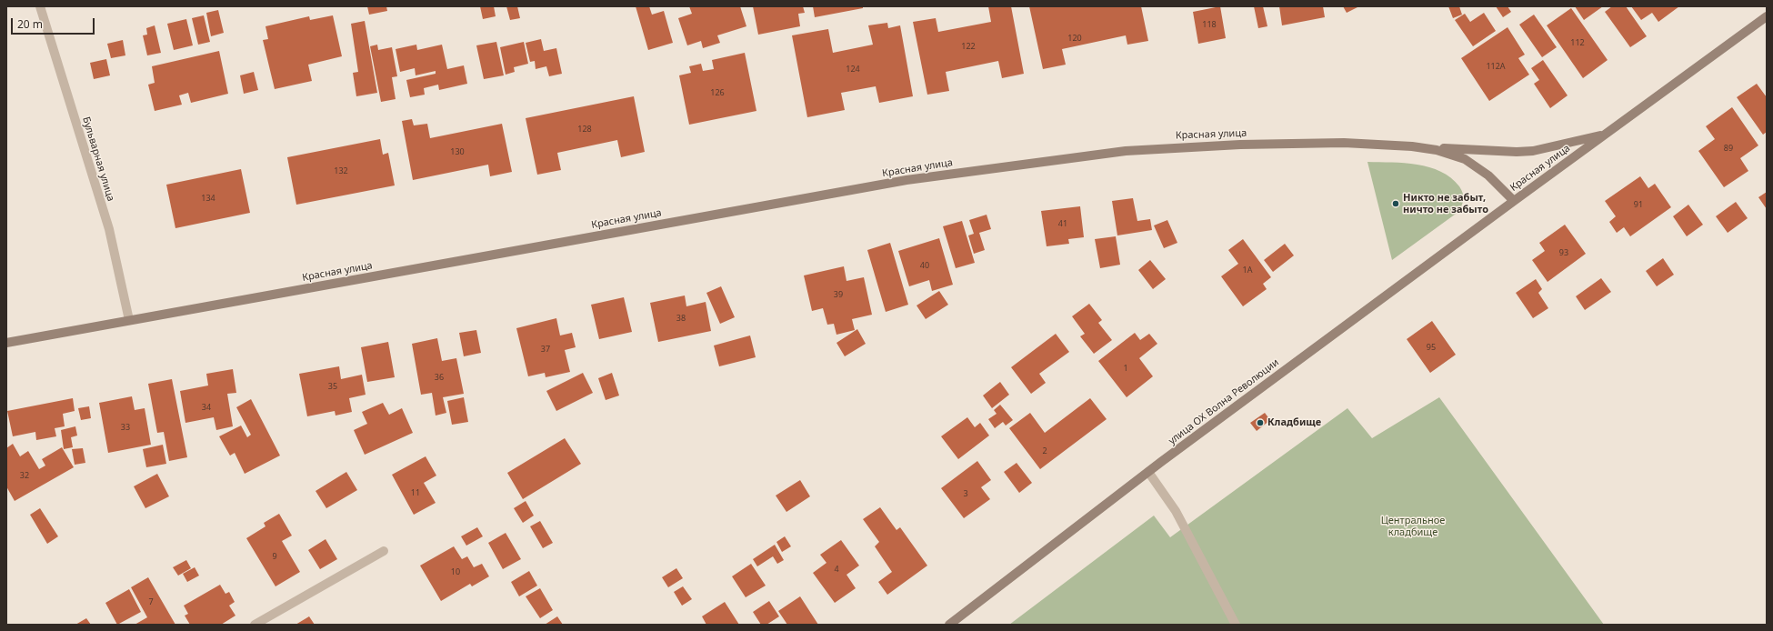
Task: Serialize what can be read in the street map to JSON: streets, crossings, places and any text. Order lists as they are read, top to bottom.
{
  "streets": {
    "street": ["Красная улица", "Бульварная улица", "улица ОХ Волна Революции"]
  },
  "crossings": [
    ["Красная улица", "Бульварная улица"],
    ["Красная улица", "улица ОХ Волна Революции"]
  ],
  "parks": ["Центральное кладбище"],
  "places": ["Никто не забыт, ничто не забыто", "Кладбище"],
  "house_numbers": [
    "118",
    "120",
    "112",
    "122",
    "112А",
    "124",
    "126",
    "128",
    "89",
    "130",
    "132",
    "134",
    "91",
    "41",
    "93",
    "40",
    "1А",
    "39",
    "38",
    "95",
    "37",
    "1",
    "36",
    "35",
    "34",
    "33",
    "2",
    "32",
    "11",
    "3",
    "9",
    "4",
    "10",
    "7"
  ],
  "scale_bar": "20 m"
}
